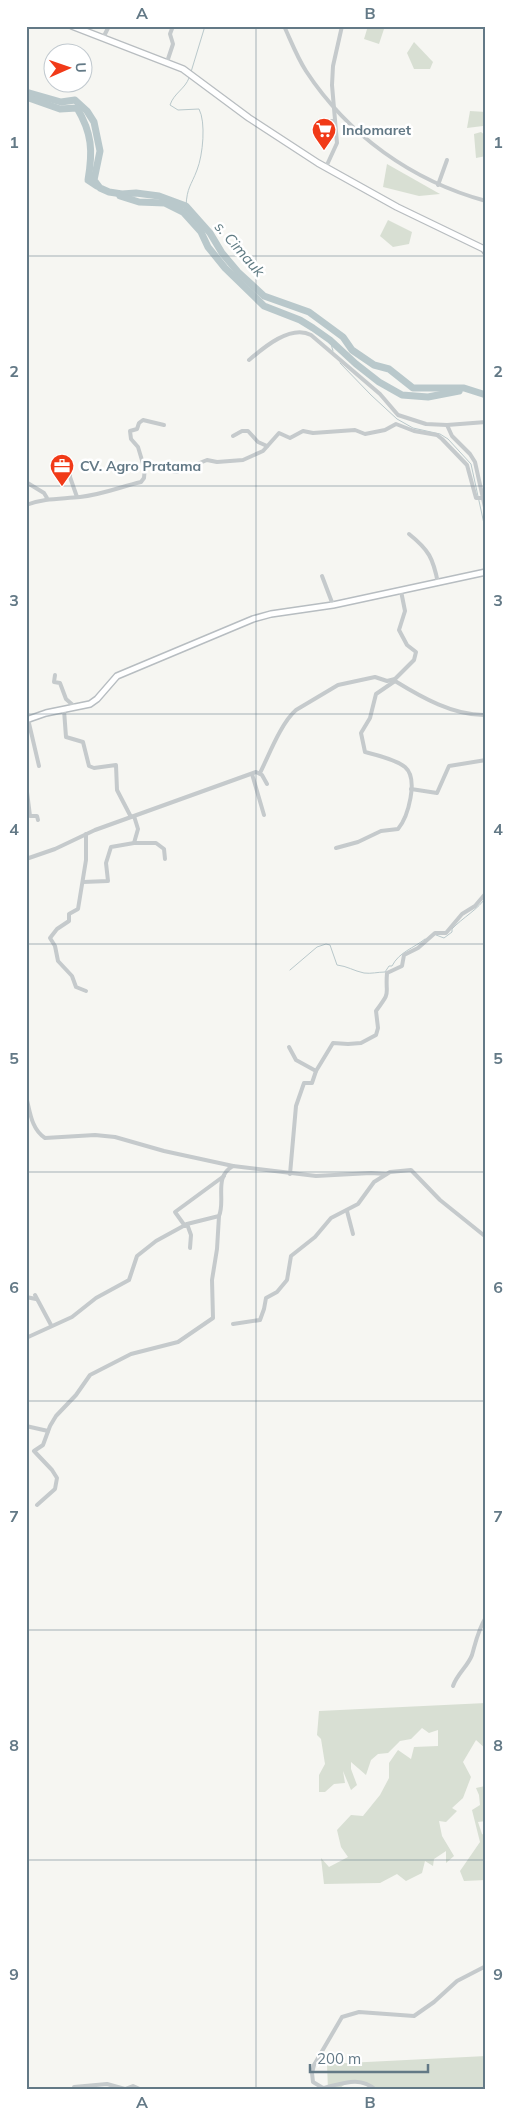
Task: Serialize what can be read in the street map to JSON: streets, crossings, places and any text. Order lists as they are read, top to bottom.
{
  "water": ["s. Cimauk"],
  "places": {
    "supermarket": ["Indomaret"],
    "office": ["CV. Agro Pratama"]
  },
  "scale_bar": "200 m",
  "north": "right",
  "grid": {
    "columns": ["A", "B"],
    "rows": [
      "1",
      "2",
      "3",
      "4",
      "5",
      "6",
      "7",
      "8",
      "9"
    ]
  }
}
